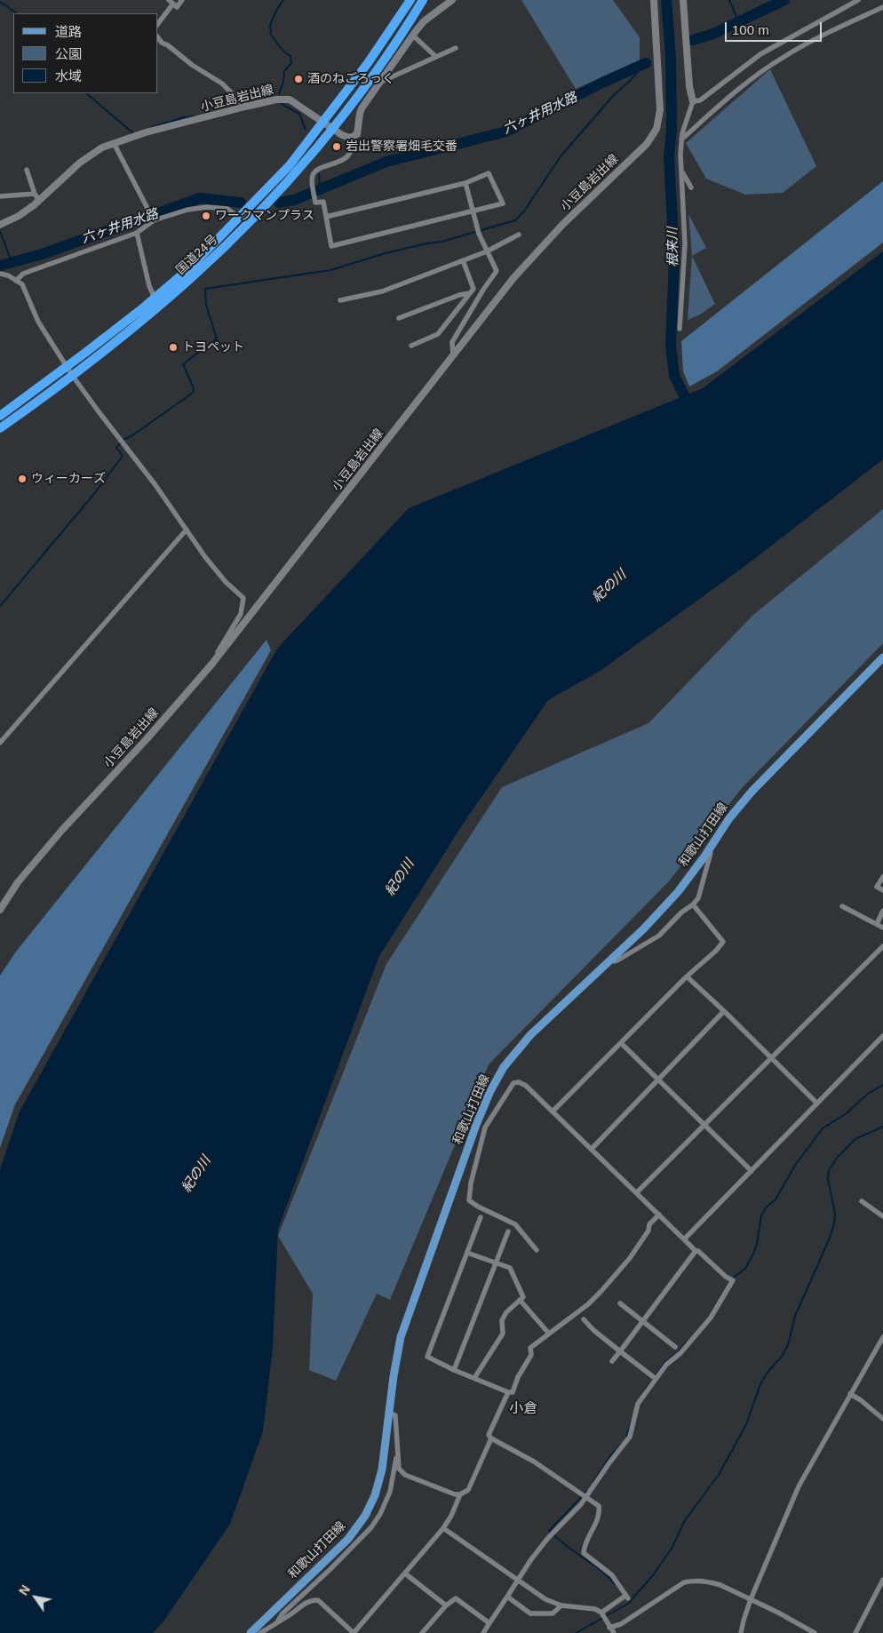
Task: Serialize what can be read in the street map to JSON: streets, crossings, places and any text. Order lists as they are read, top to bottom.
{
  "streets": {
    "highway": ["国道24号"],
    "main road": ["小豆島岩出線", "和歌山打田線"]
  },
  "crossings": [
    ["小豆島岩出線", "国道24号"]
  ],
  "districts": ["小倉"],
  "water": ["六ヶ井用水路", "根来川", "紀の川"],
  "places": [
    "酒のねごろっく",
    "岩出警察署畑毛交番",
    "ワークマンプラス",
    "トヨペット",
    "ウィーカーズ"
  ],
  "legend": ["道路", "公園", "水域"],
  "scale_bar": "100 m",
  "north": "top left"
}
